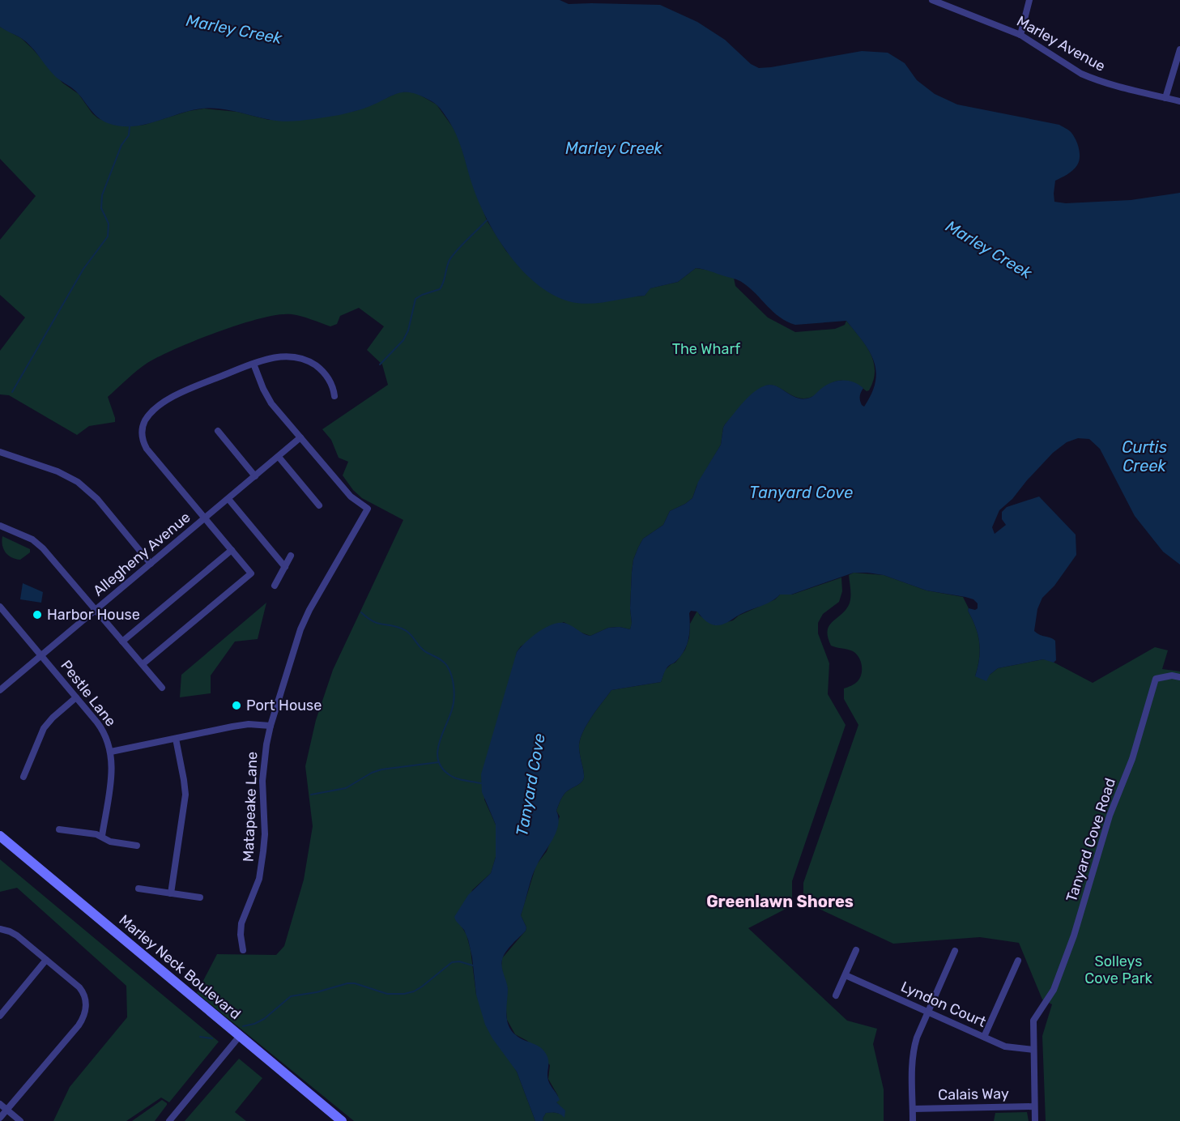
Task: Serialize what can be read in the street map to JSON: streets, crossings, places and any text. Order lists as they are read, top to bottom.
{
  "streets": {
    "main road": ["Marley Neck Boulevard"],
    "street": [
      "Marley Avenue",
      "Allegheny Avenue",
      "Pestle Lane",
      "Matapeake Lane",
      "Tanyard Cove Road",
      "Lyndon Court",
      "Calais Way"
    ]
  },
  "crossings": [
    ["Allegheny Avenue", "Pestle Lane"],
    ["Allegheny Avenue", "Matapeake Lane"],
    ["Tanyard Cove Road", "Lyndon Court"]
  ],
  "districts": ["Greenlawn Shores"],
  "water": ["Marley Creek", "Curtis Creek", "Tanyard Cove"],
  "parks": ["The Wharf", "Solleys Cove Park"],
  "places": ["Harbor House", "Port House"]
}
